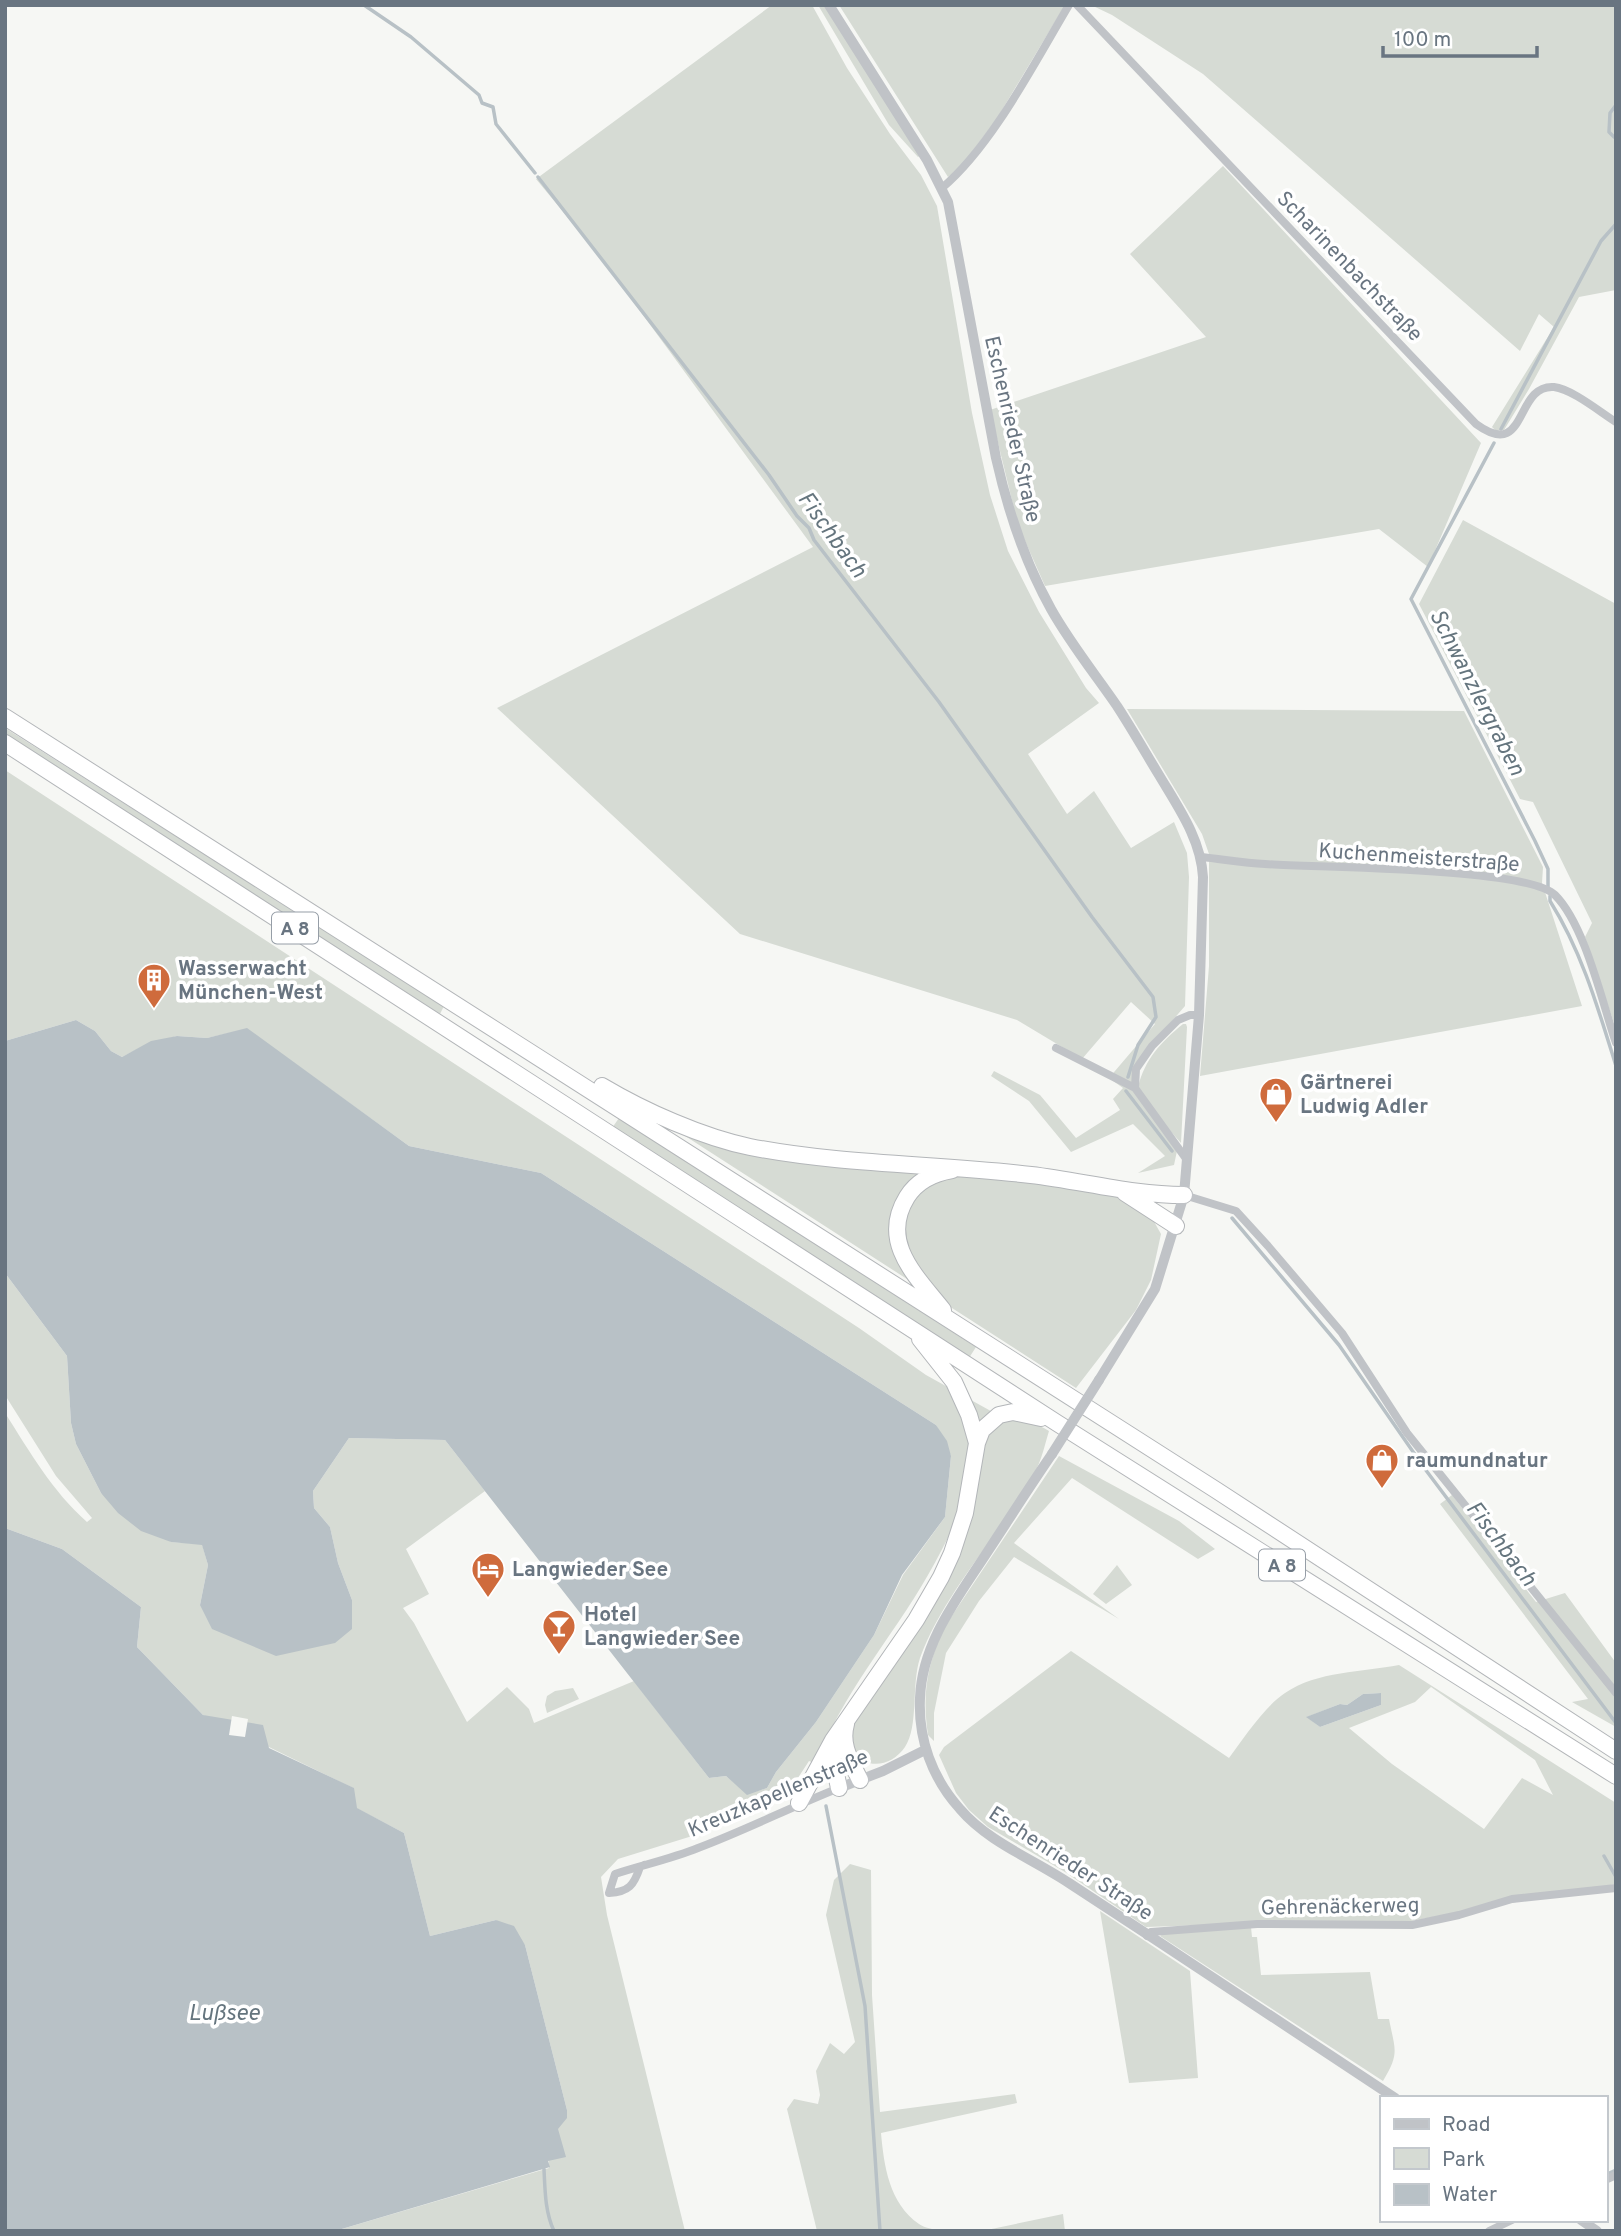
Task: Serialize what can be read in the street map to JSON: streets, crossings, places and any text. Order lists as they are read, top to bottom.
{
  "streets": {
    "highway": ["A 8"],
    "street": [
      "Scharinenbachstraße",
      "Eschenrieder Straße",
      "Kuchenmeisterstraße",
      "Kreuzkapellenstraße",
      "Gehrenäckerweg"
    ]
  },
  "crossings": [
    ["Eschenrieder Straße", "Kuchenmeisterstraße"],
    ["Eschenrieder Straße", "Kreuzkapellenstraße"],
    ["Eschenrieder Straße", "Gehrenäckerweg"]
  ],
  "water": ["Fischbach", "Schwanzlergraben", "Lußsee"],
  "places": {
    "building": ["Wasserwacht München-West"],
    "shop": ["Gärtnerei Ludwig Adler", "raumundnatur"],
    "hotel": ["Langwieder See"],
    "bar": ["Hotel Langwieder See"]
  },
  "legend": ["Road", "Park", "Water"],
  "scale_bar": "100 m"
}
